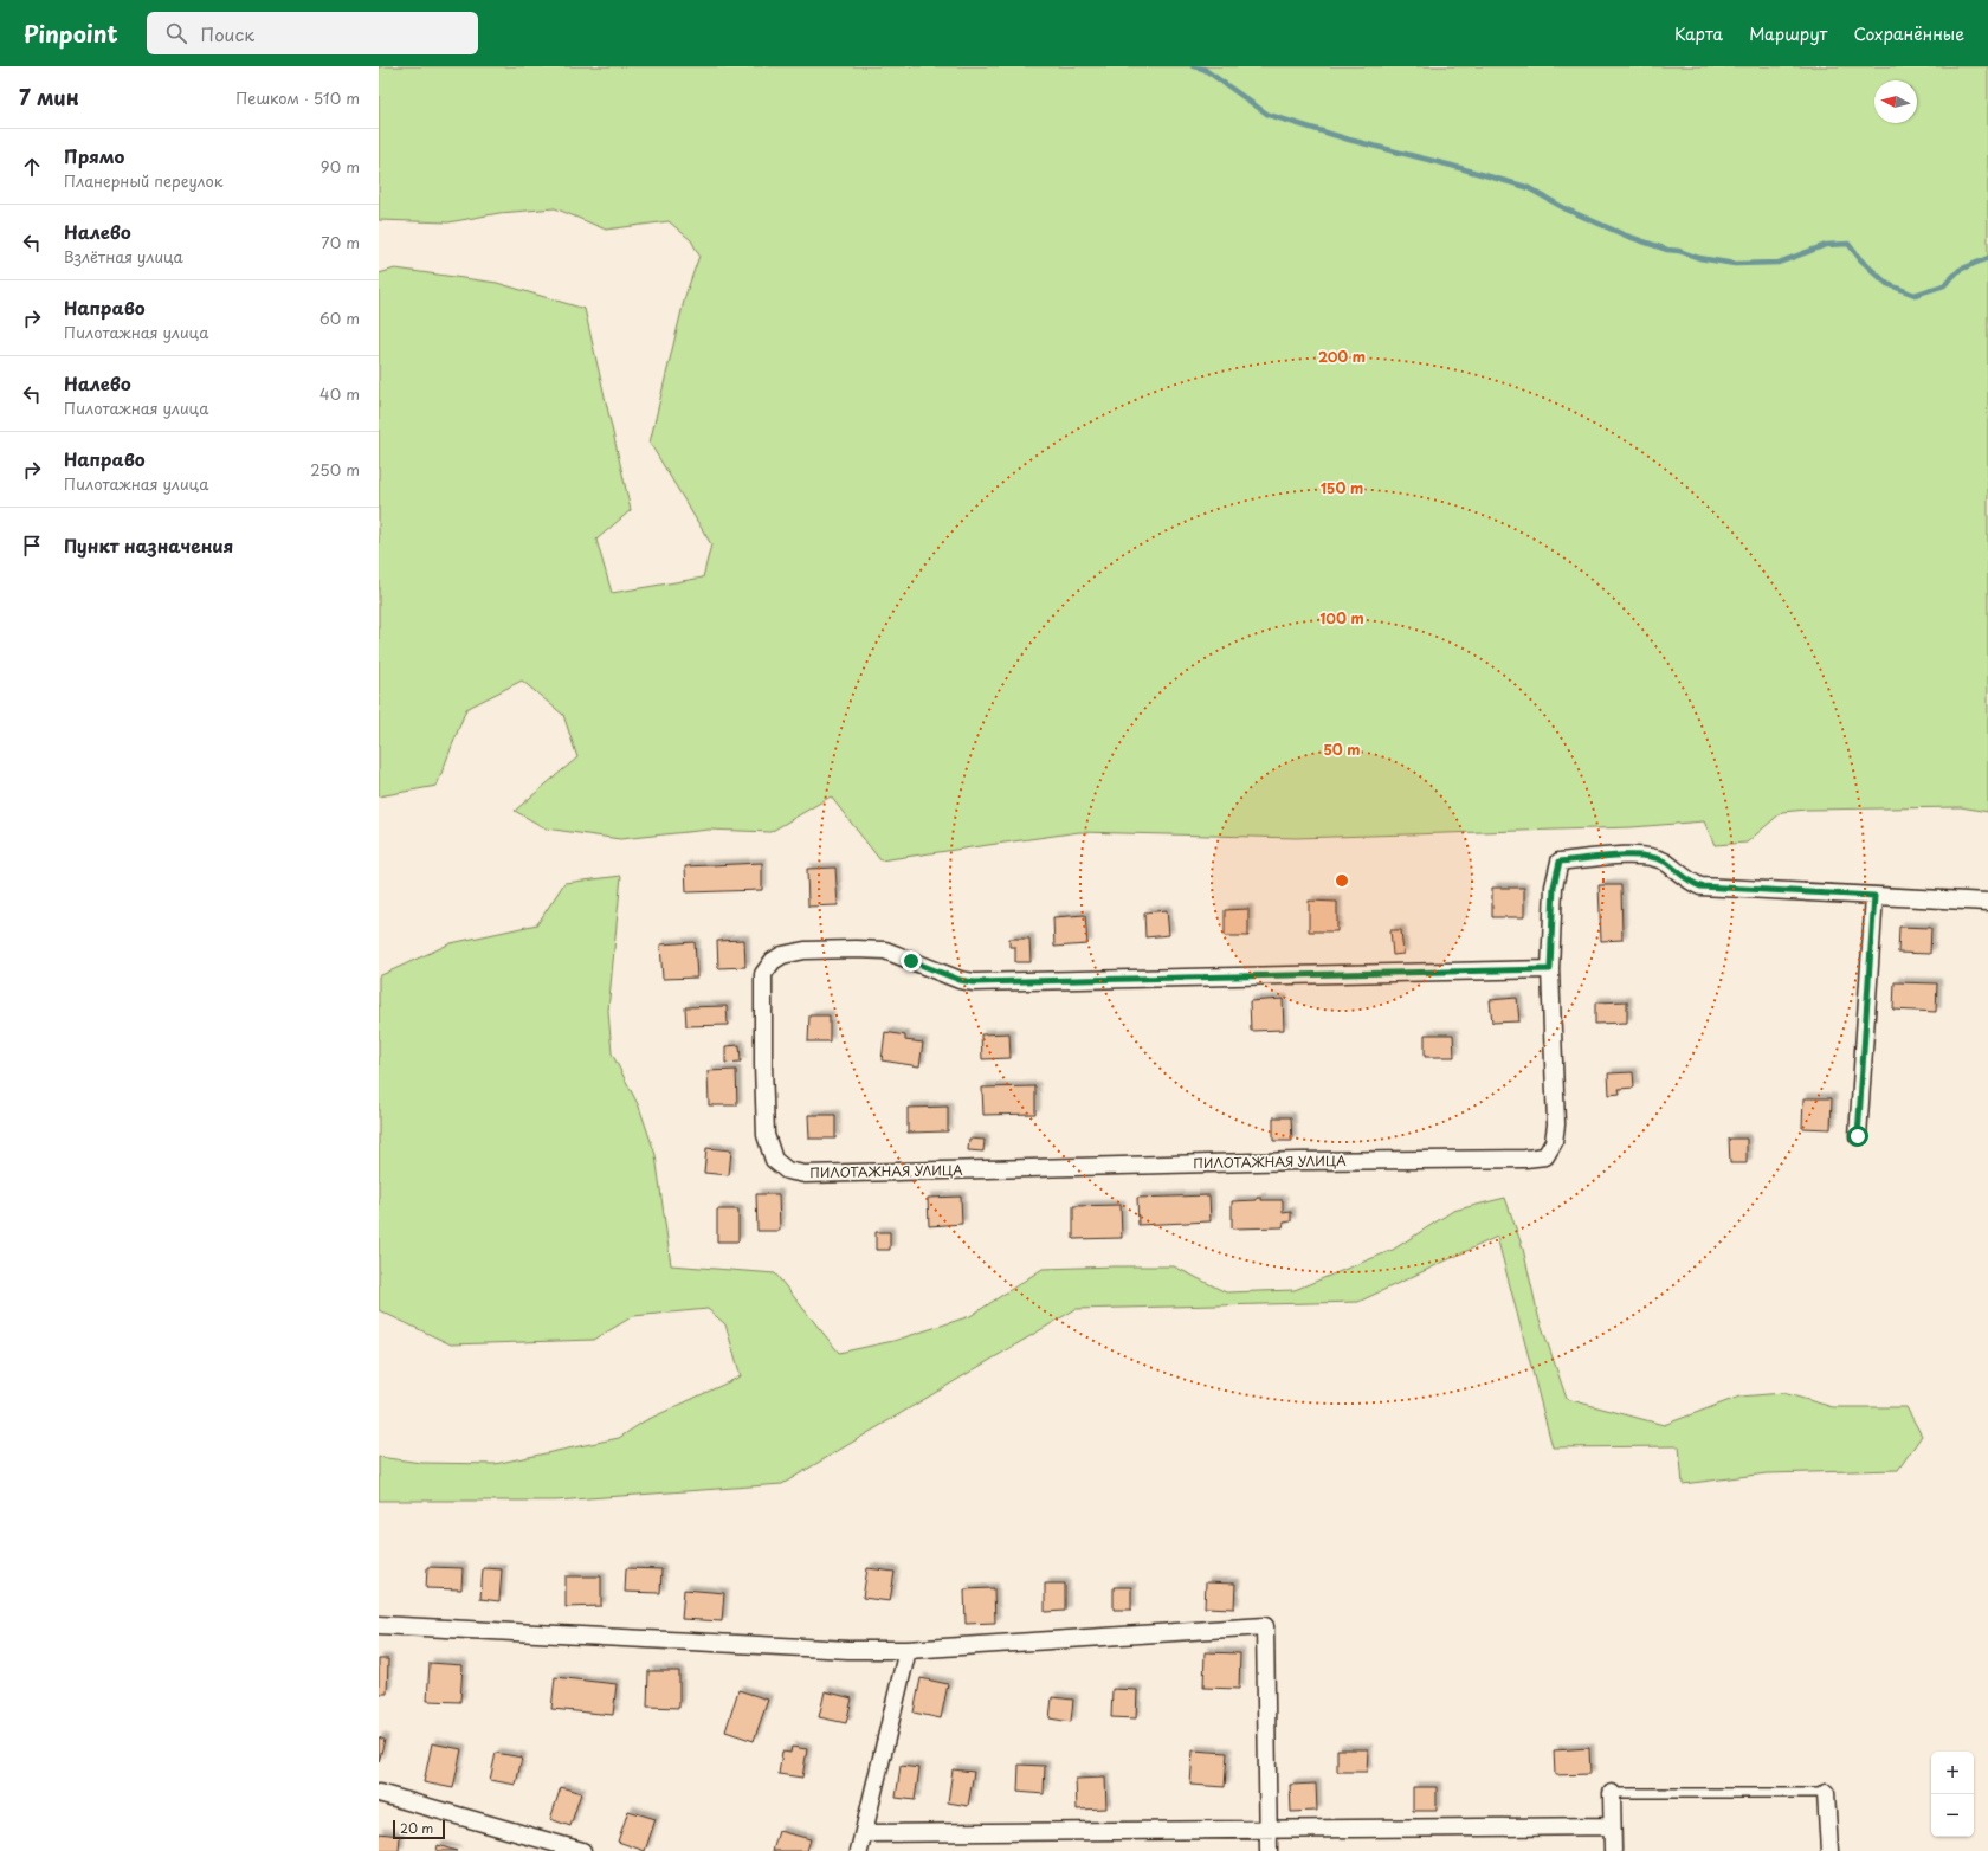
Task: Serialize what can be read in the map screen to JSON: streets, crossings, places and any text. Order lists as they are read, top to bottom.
{
  "streets": {
    "street": ["ПИЛОТАЖНАЯ УЛИЦА"]
  },
  "scale_bar": "20 m",
  "north": "left",
  "page": {
    "header": "Pinpoint",
    "search": "Поиск",
    "nav": ["Карта", "Маршрут", "Сохранённые"],
    "heading": ["7 мин", "Пешком · 510 m"],
    "list": [
      ["Прямо", "Планерный переулок", "90 m"],
      ["Налево", "Взлётная улица", "70 m"],
      ["Направо", "Пилотажная улица", "60 m"],
      ["Налево", "Пилотажная улица", "40 m"],
      ["Направо", "Пилотажная улица", "250 m"],
      "Пункт назначения"
    ],
    "map_buttons": ["+", "−"],
    "scale": "20 m"
  },
  "rings": [
    "200 m",
    "150 m",
    "100 m",
    "50 m"
  ]
}
